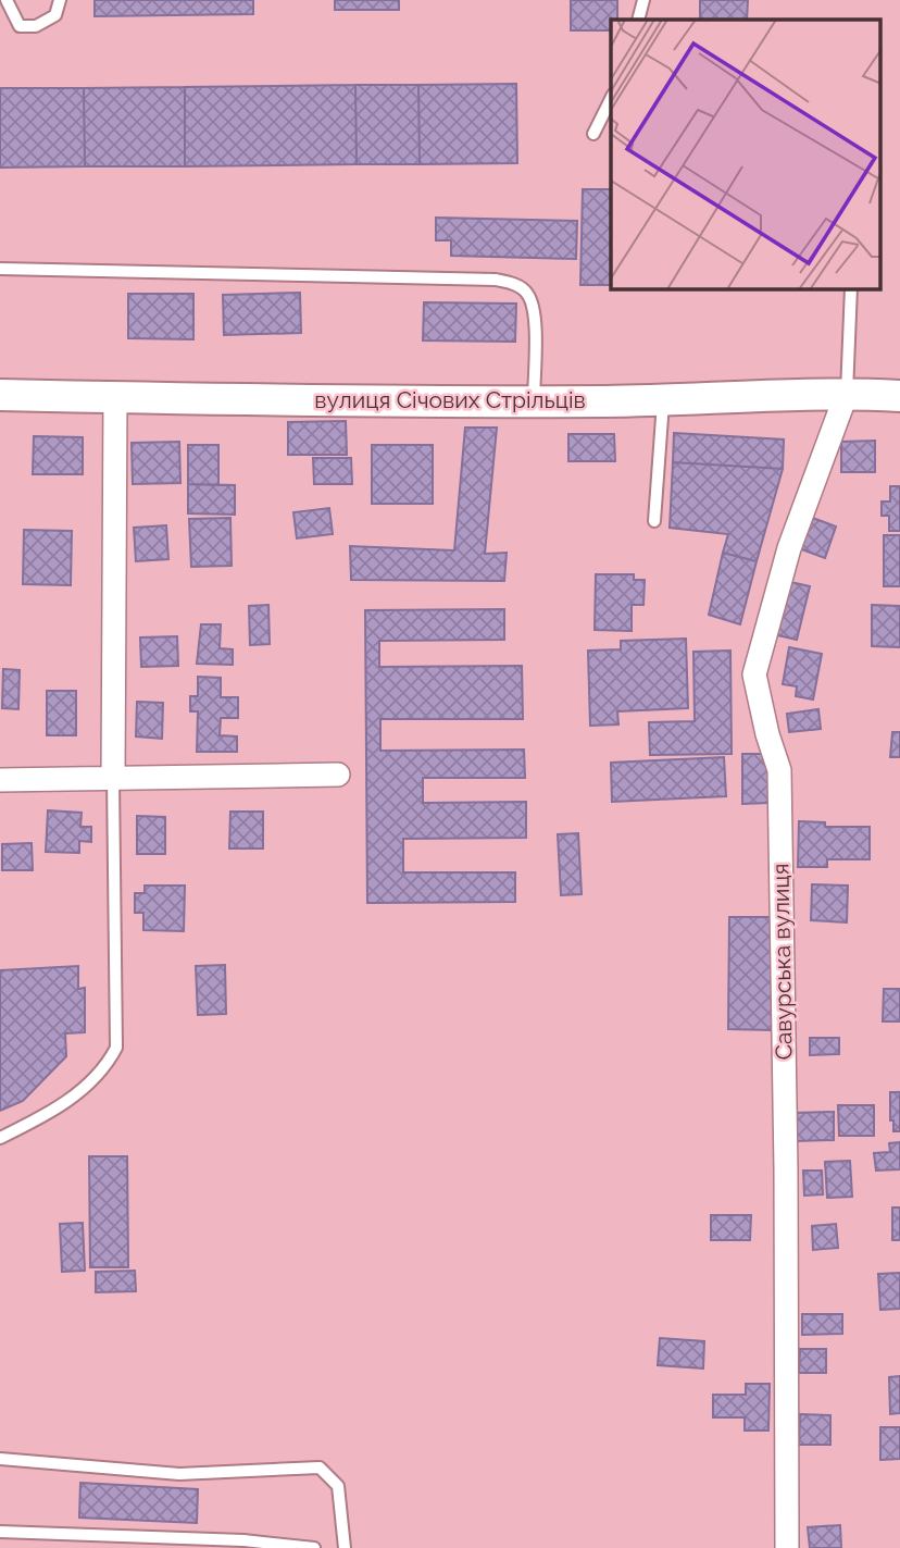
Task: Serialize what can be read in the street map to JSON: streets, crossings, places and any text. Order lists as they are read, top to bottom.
{
  "streets": {
    "street": ["вулиця Січових Стрільців", "Савурська вулиця"]
  },
  "crossings": [
    ["вулиця Січових Стрільців", "Савурська вулиця"]
  ]
}
